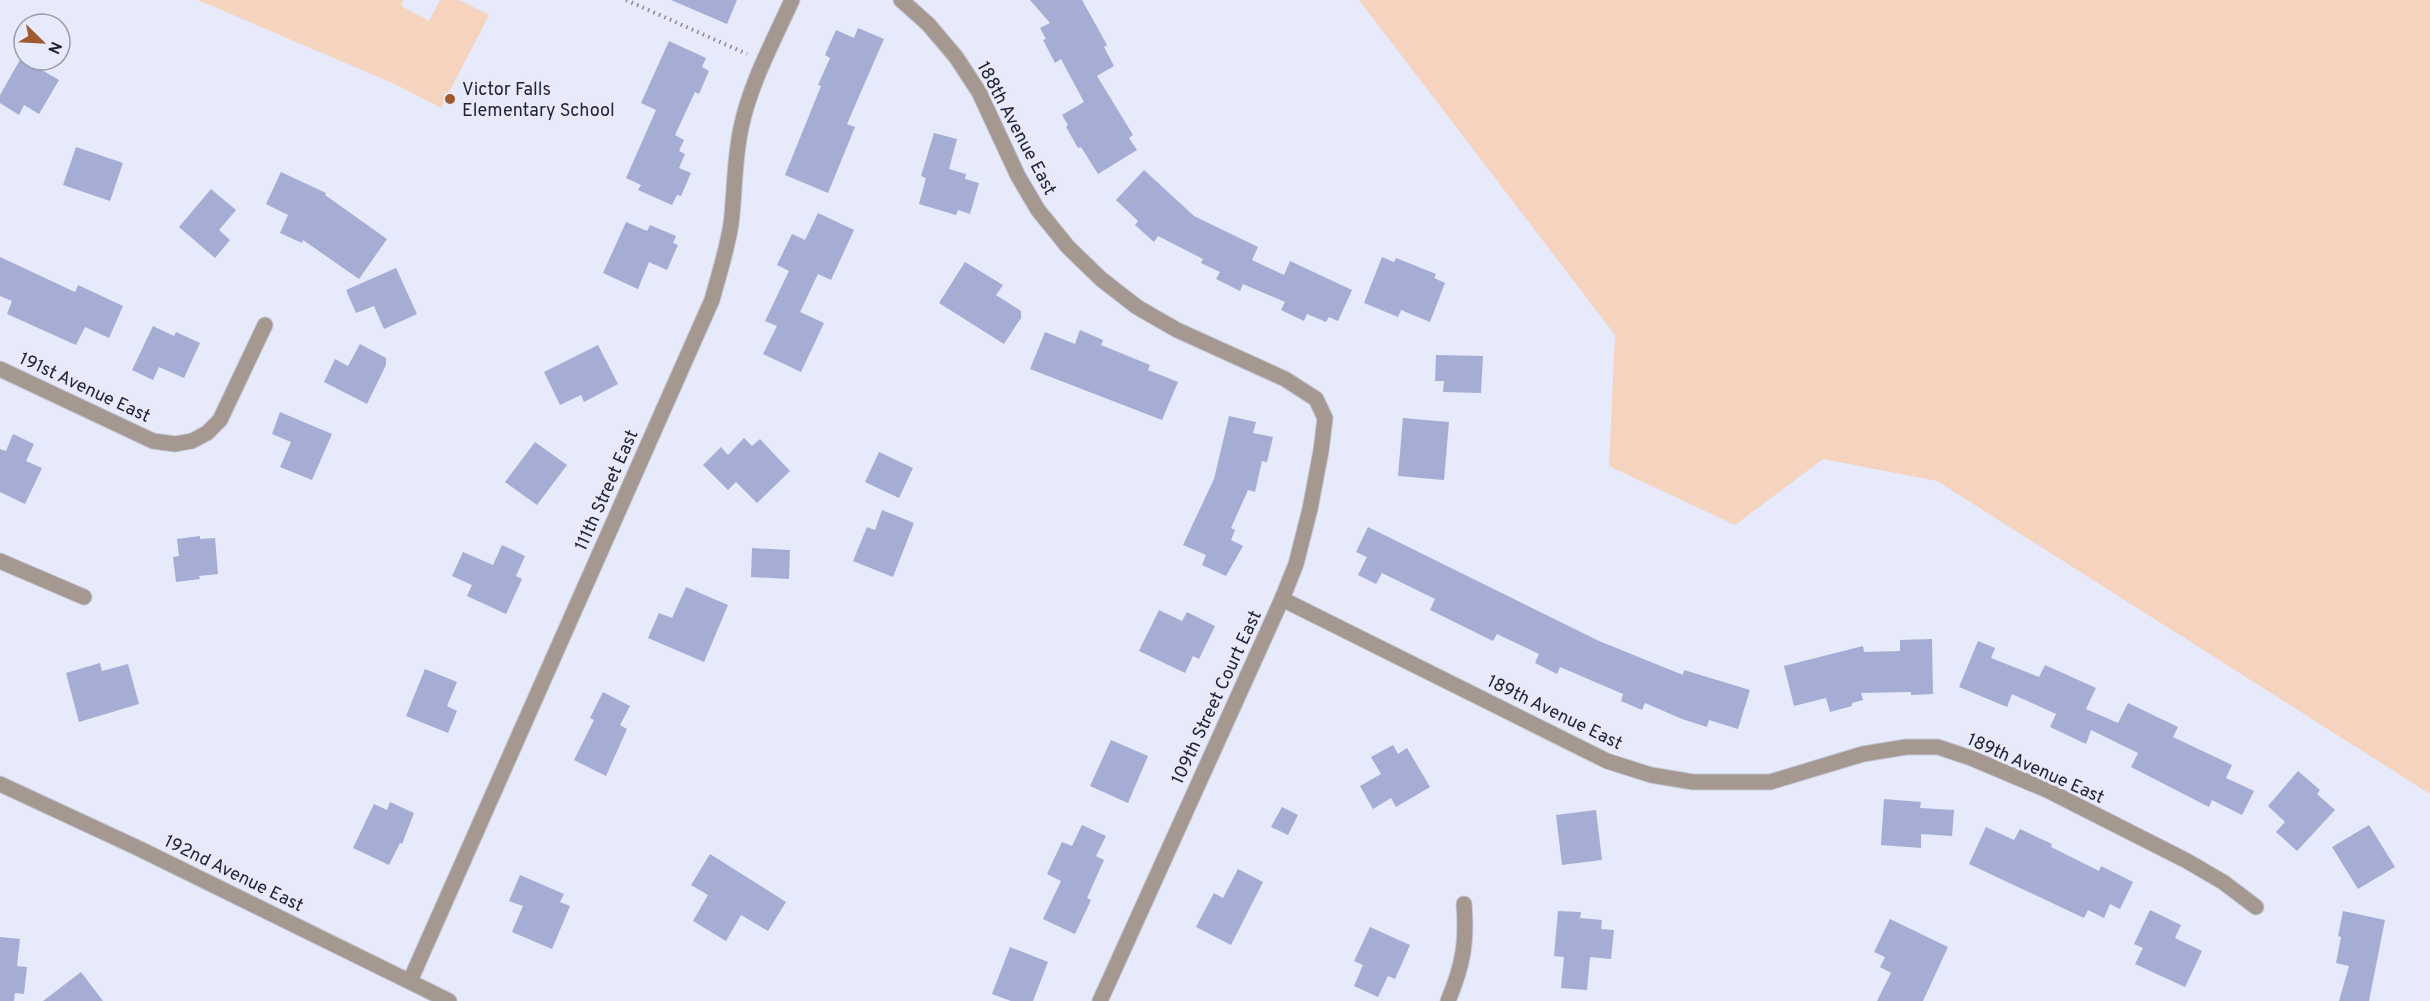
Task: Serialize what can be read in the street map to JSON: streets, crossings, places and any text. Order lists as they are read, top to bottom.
{
  "streets": {
    "street": [
      "188th Avenue East",
      "191st Avenue East",
      "111th Street East",
      "109th Street Court East",
      "189th Avenue East",
      "192nd Avenue East"
    ]
  },
  "crossings": [
    ["188th Avenue East", "109th Street Court East"],
    ["111th Street East", "192nd Avenue East"],
    ["109th Street Court East", "189th Avenue East"]
  ],
  "places": ["Victor Falls Elementary School"],
  "north": "bottom right"
}
